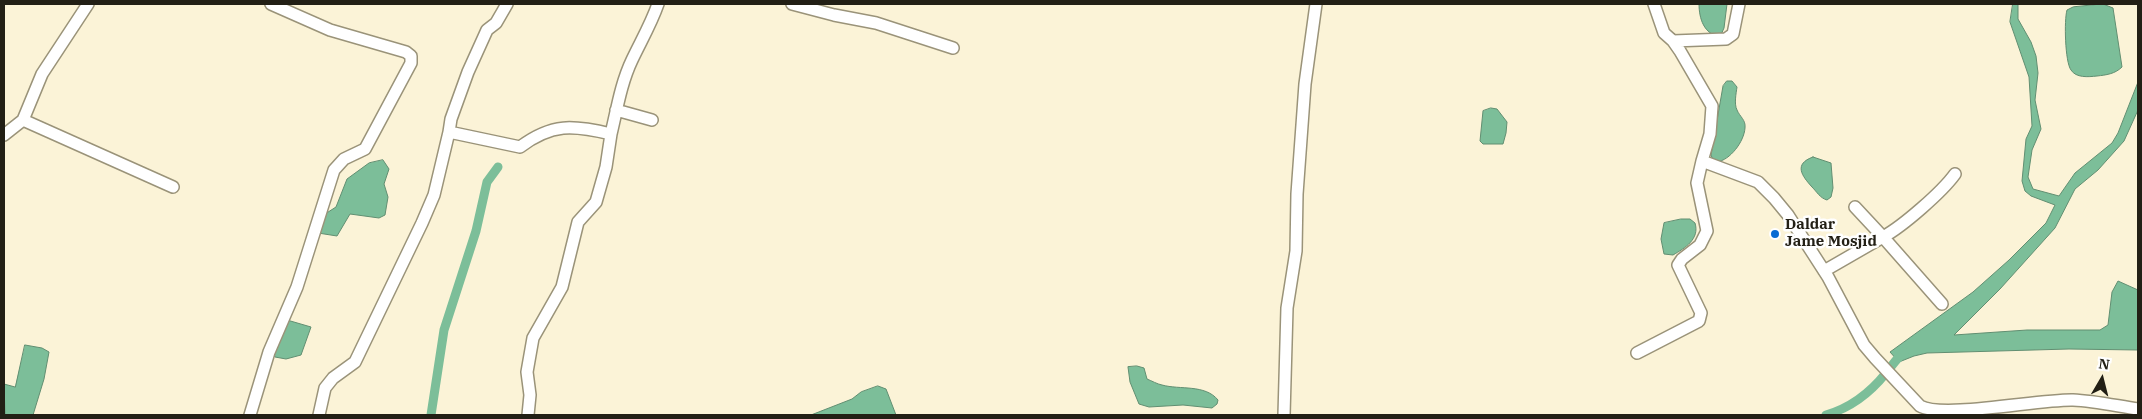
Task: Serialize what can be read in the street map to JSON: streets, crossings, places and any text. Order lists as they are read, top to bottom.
{
  "places": ["Daldar Jame Mosjid"],
  "north": "top"
}
